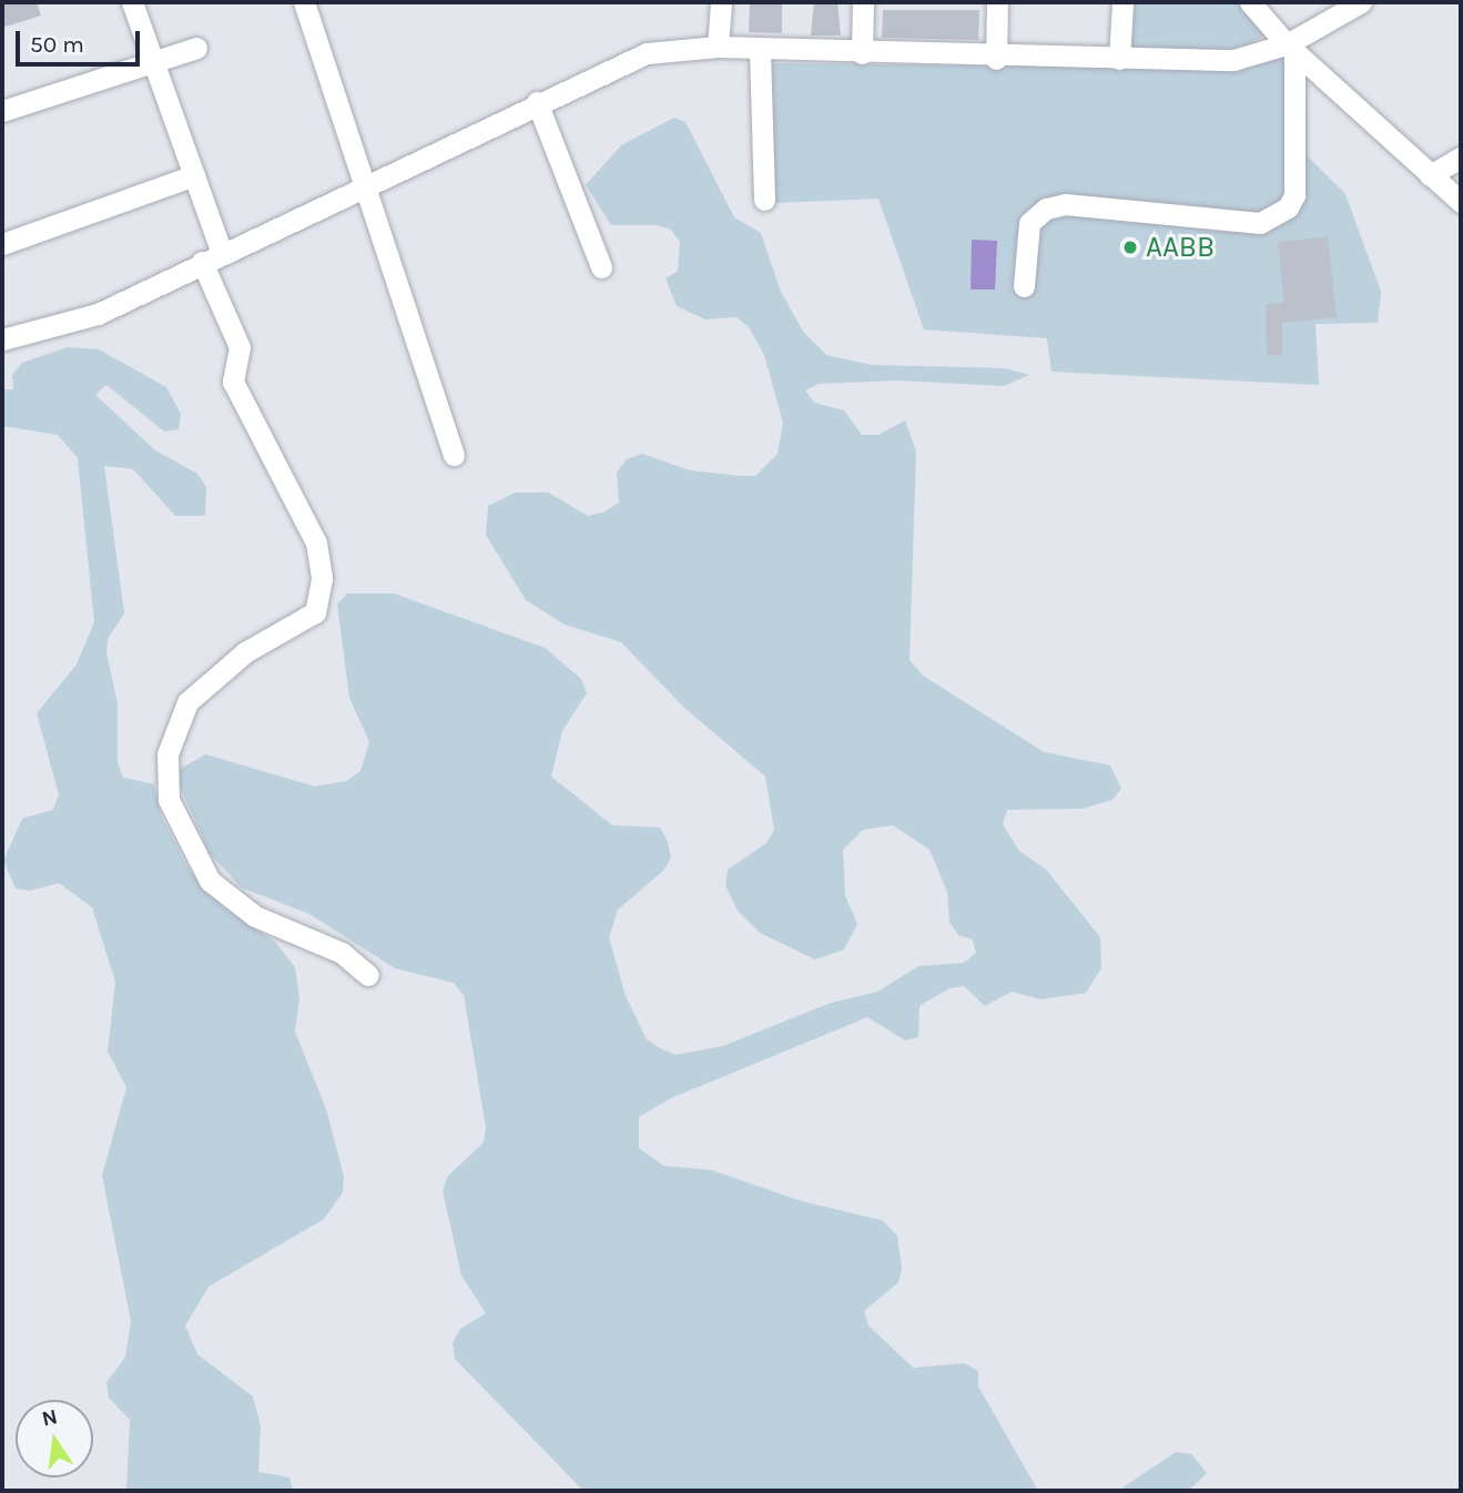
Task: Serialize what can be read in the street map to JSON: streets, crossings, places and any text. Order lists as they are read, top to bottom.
{
  "places": ["AABB"],
  "scale_bar": "50 m",
  "north": "top"
}
